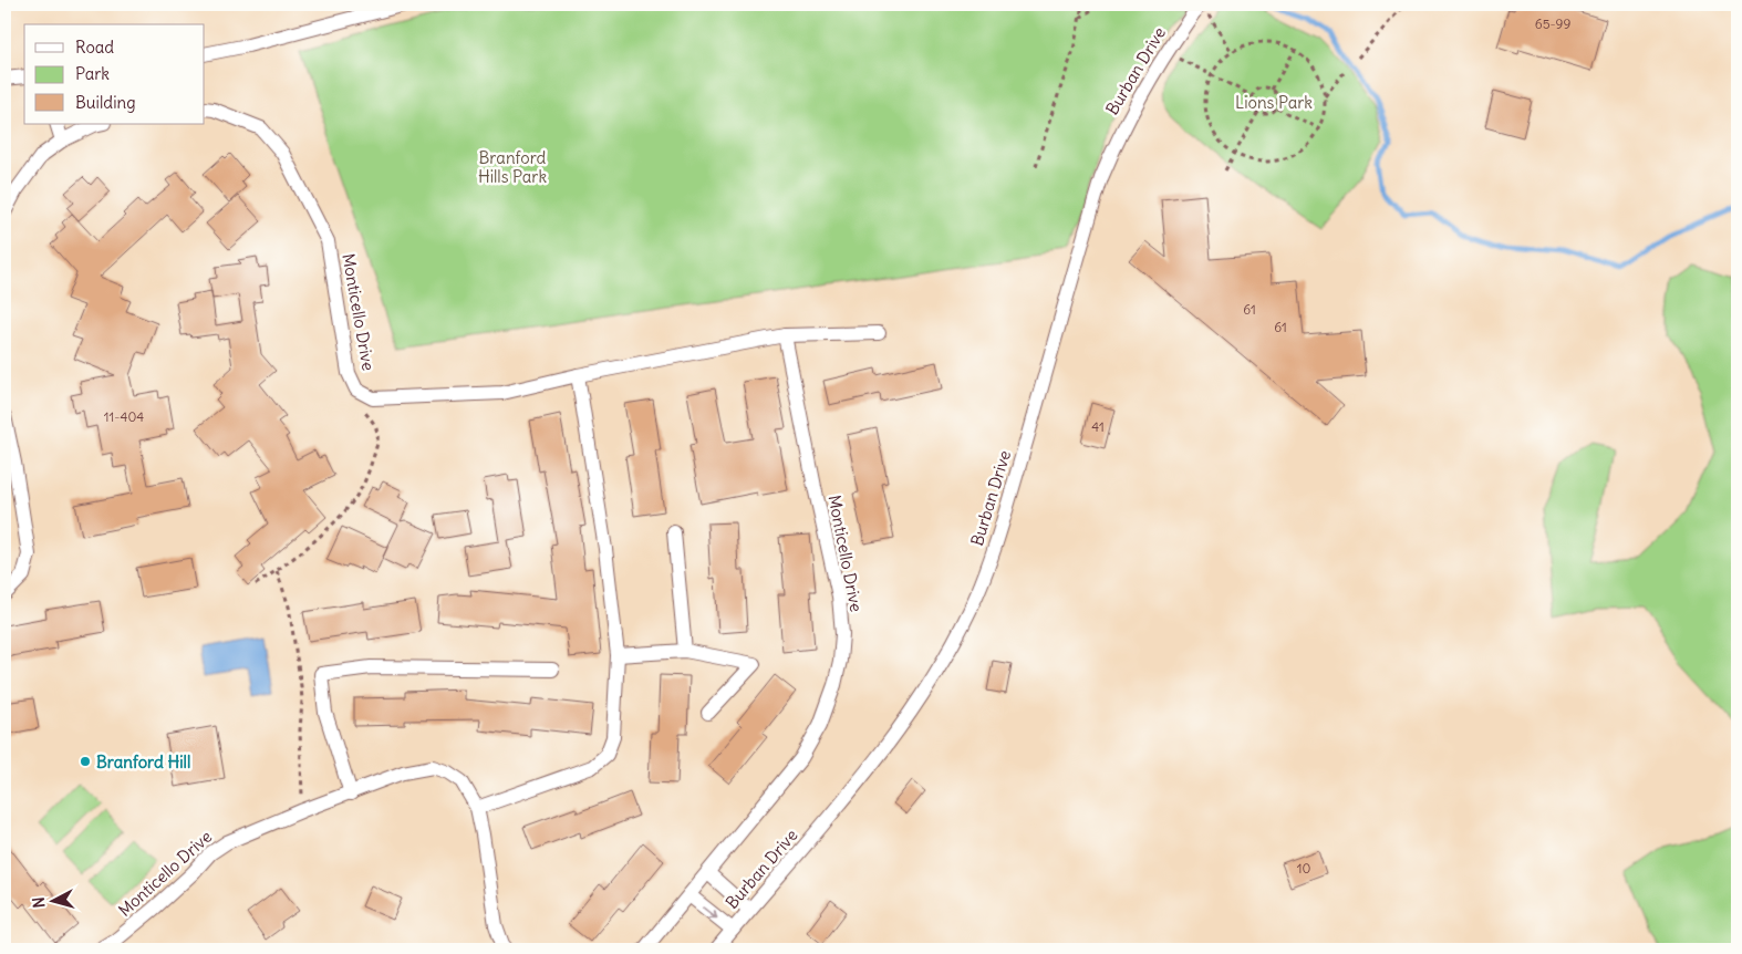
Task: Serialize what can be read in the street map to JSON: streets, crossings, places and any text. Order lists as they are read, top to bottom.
{
  "streets": {
    "street": ["Burban Drive", "Monticello Drive"]
  },
  "parks": ["Lions Park", "Branford Hills Park"],
  "places": ["Branford Hill"],
  "house_numbers": [
    "65-99",
    "61",
    "61",
    "11-404",
    "41",
    "10"
  ],
  "legend": ["Road", "Park", "Building"],
  "north": "left"
}
